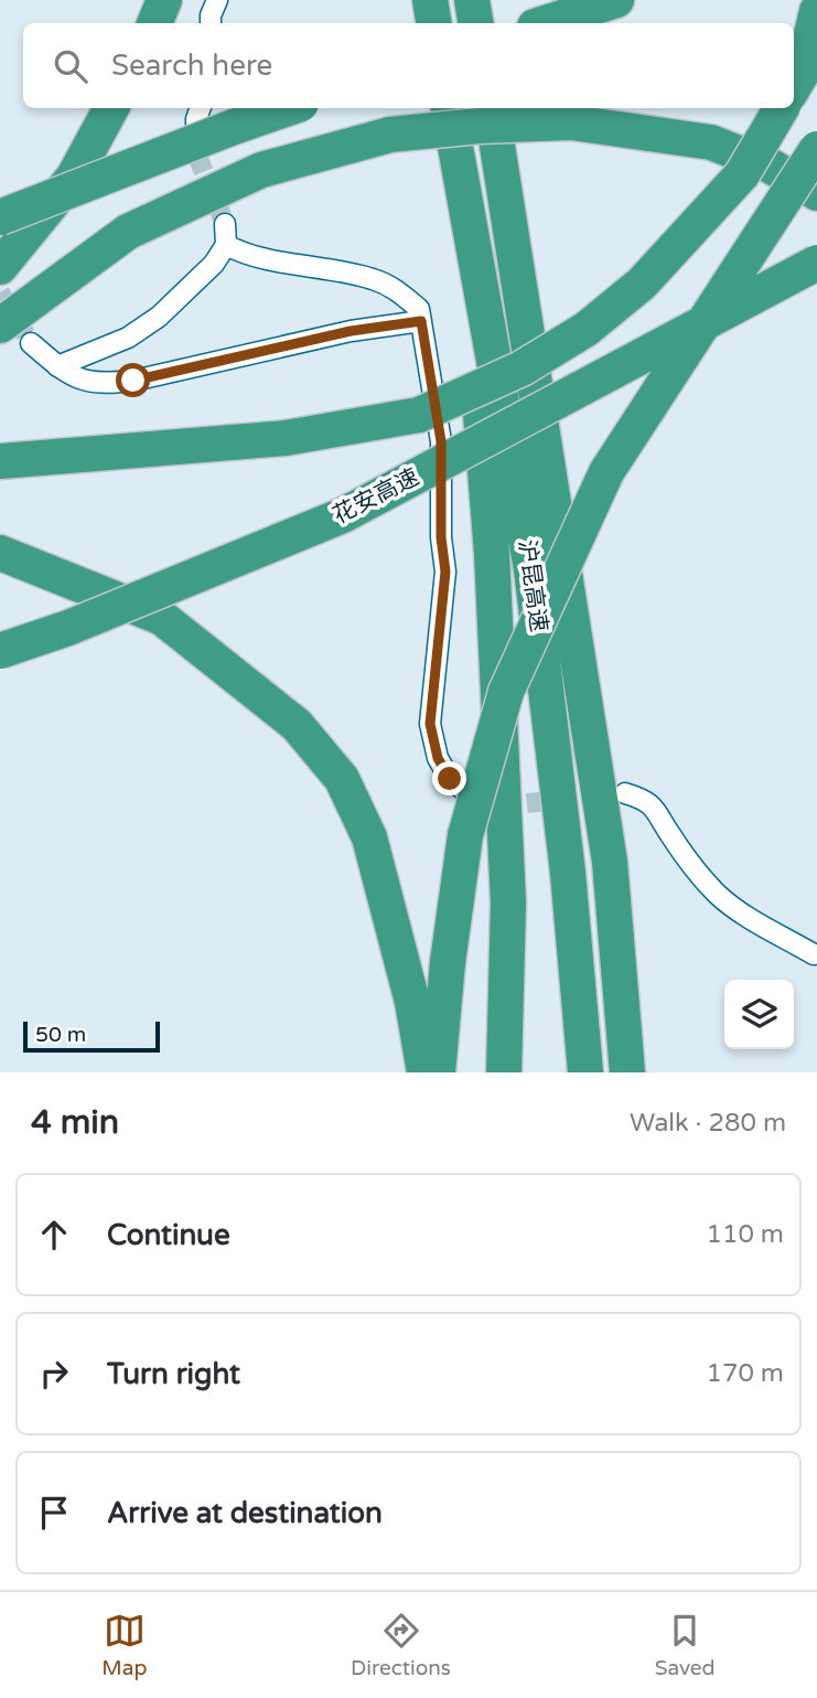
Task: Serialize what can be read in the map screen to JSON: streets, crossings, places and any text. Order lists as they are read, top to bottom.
{
  "streets": {
    "highway": ["花安高速", "沪昆高速"]
  },
  "scale_bar": "50 m",
  "page": {
    "search": "Search here",
    "scale": "50 m",
    "heading": ["4 min", "Walk · 280 m"],
    "list": [
      ["Continue", "110 m"],
      ["Turn right", "170 m"],
      "Arrive at destination"
    ],
    "nav": ["Map", "Directions", "Saved"]
  }
}
